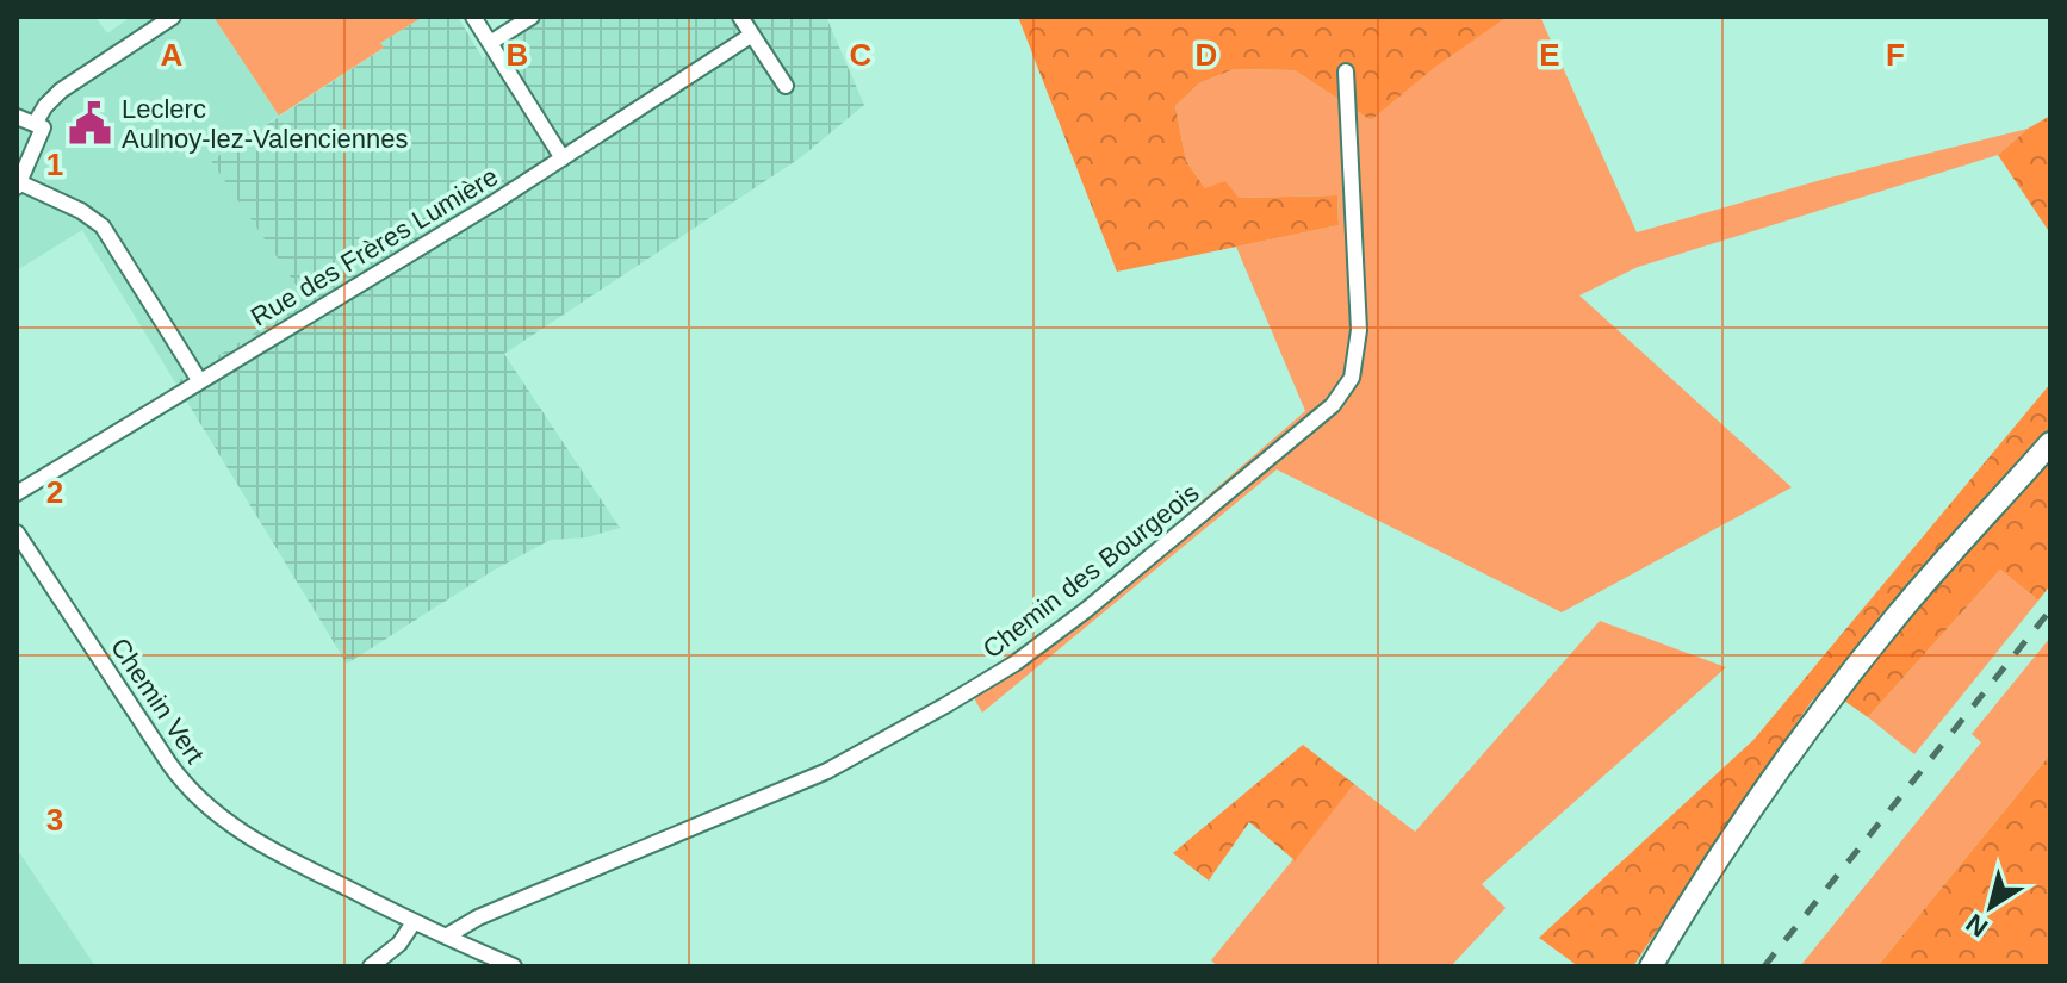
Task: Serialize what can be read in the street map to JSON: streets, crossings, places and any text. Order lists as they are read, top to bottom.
{
  "streets": {
    "street": ["Rue des Frères Lumière", "Chemin des Bourgeois", "Chemin Vert"]
  },
  "crossings": [
    ["Chemin des Bourgeois", "Chemin Vert"]
  ],
  "places": {
    "public building": ["Leclerc Aulnoy-lez-Valenciennes"]
  },
  "north": "bottom left",
  "grid": {
    "columns": [
      "A",
      "B",
      "C",
      "D",
      "E",
      "F"
    ],
    "rows": ["1", "2", "3"]
  }
}
